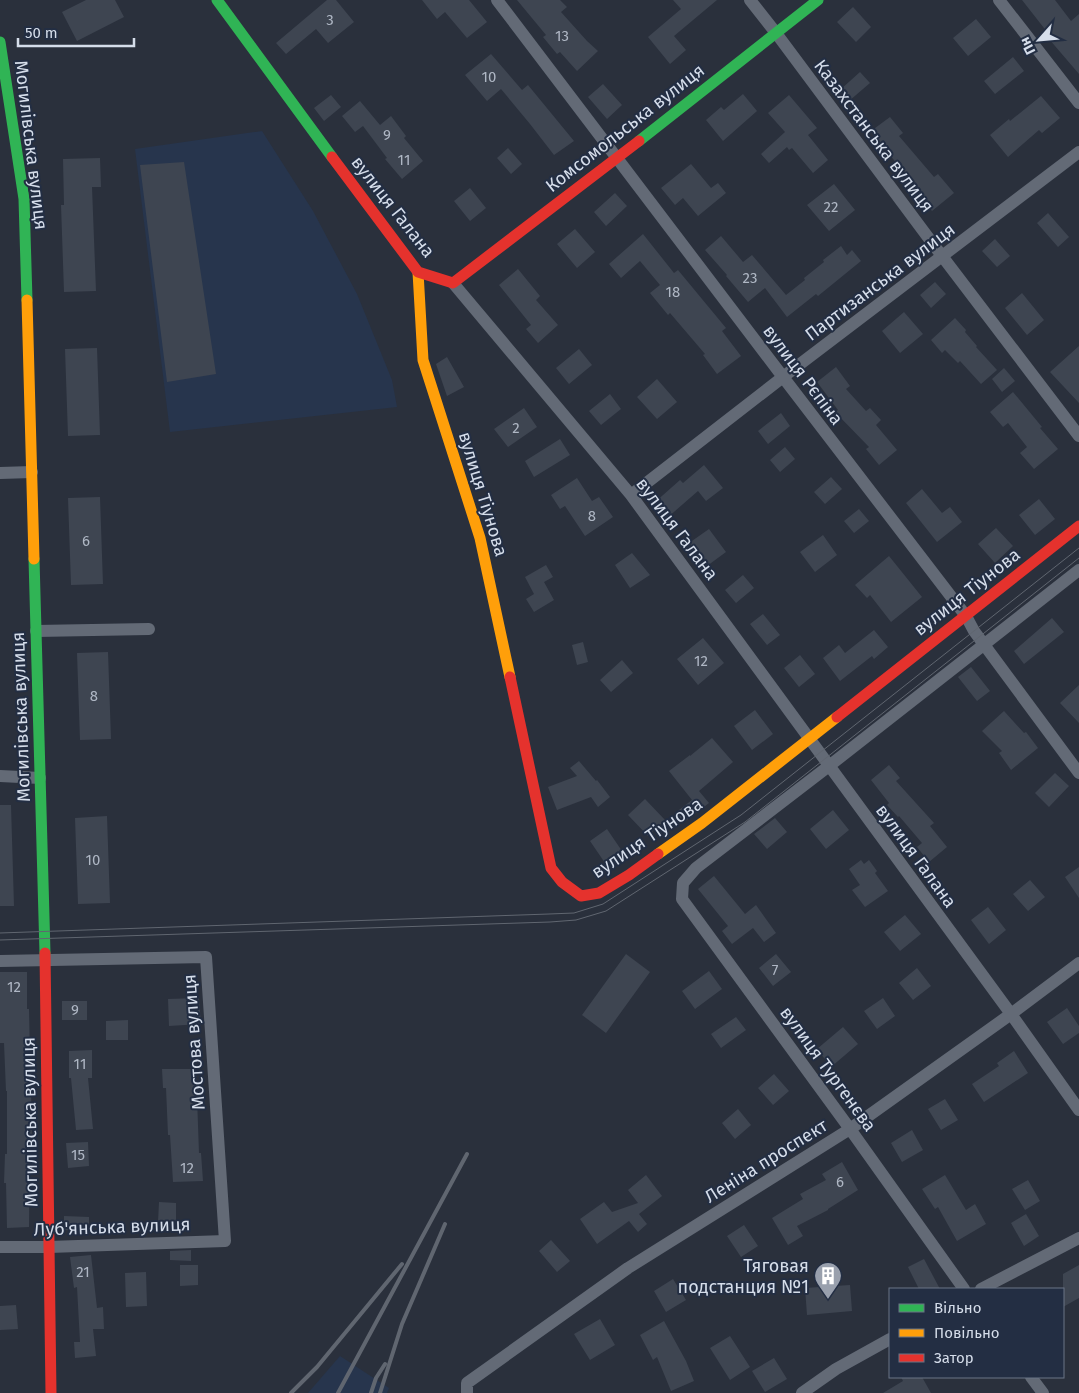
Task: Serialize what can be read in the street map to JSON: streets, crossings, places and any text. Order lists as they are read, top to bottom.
{
  "streets": {
    "street": [
      "Комсомольська вулиця",
      "Казахстанська вулиця",
      "Могилівська вулиця",
      "вулиця Галана",
      "Партизанська вулиця",
      "вулиця Рєпіна",
      "вулиця Тіунова",
      "Мостова вулиця",
      "вулиця Тургенєва",
      "Леніна проспект",
      "Луб'янська вулиця"
    ]
  },
  "crossings": [
    ["Комсомольська вулиця", "Казахстанська вулиця"],
    ["Комсомольська вулиця", "вулиця Галана"],
    ["Комсомольська вулиця", "вулиця Рєпіна"],
    ["Казахстанська вулиця", "Партизанська вулиця"],
    ["Могилівська вулиця", "Мостова вулиця"],
    ["Могилівська вулиця", "Луб'янська вулиця"],
    ["вулиця Галана", "Партизанська вулиця"],
    ["вулиця Галана", "вулиця Тіунова"],
    ["вулиця Галана", "вулиця Тургенєва"],
    ["вулиця Галана", "Леніна проспект"],
    ["Партизанська вулиця", "вулиця Рєпіна"],
    ["вулиця Рєпіна", "вулиця Тіунова"],
    ["Мостова вулиця", "Луб'янська вулиця"],
    ["вулиця Тургенєва", "Леніна проспект"]
  ],
  "places": {
    "building": ["Тяговая подстанция №1"]
  },
  "house_numbers": [
    "3",
    "13",
    "10",
    "9",
    "11",
    "22",
    "23",
    "18",
    "2",
    "8",
    "6",
    "12",
    "8",
    "10",
    "7",
    "12",
    "9",
    "11",
    "15",
    "12",
    "6",
    "21"
  ],
  "legend": ["Вільно", "Повільно", "Затор"],
  "scale_bar": "50 m",
  "north": "bottom left"
}
